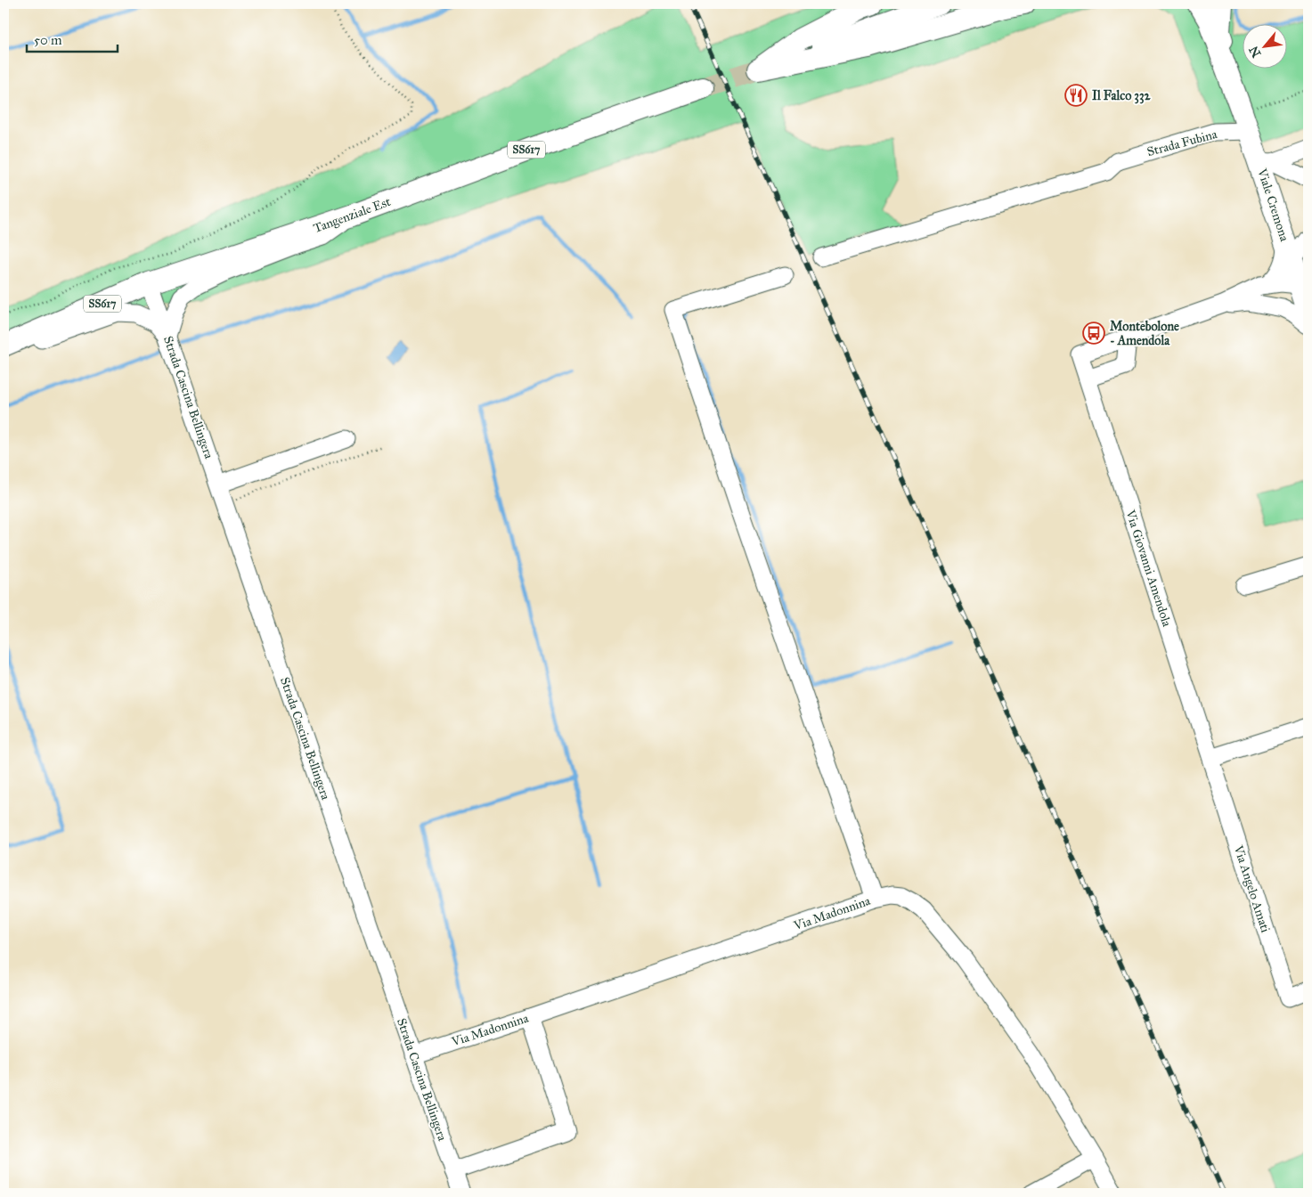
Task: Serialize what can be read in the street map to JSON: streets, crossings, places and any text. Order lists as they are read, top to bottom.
{
  "streets": {
    "main road": ["SS617", "Viale Cremona", "Tangenziale Est"],
    "street": [
      "Strada Fubina",
      "Strada Cascina Bellingera",
      "Via Giovanni Amendola",
      "Via Angelo Amati",
      "Via Madonnina"
    ]
  },
  "crossings": [
    ["Strada Fubina", "Viale Cremona"],
    ["Viale Cremona", "Via Giovanni Amendola"],
    ["Tangenziale Est", "Strada Cascina Bellingera"],
    ["Strada Cascina Bellingera", "Via Madonnina"],
    ["Via Giovanni Amendola", "Via Angelo Amati"]
  ],
  "places": {
    "restaurant": ["Il Falco 332"],
    "bus stop": ["Montebolone - Amendola"]
  },
  "scale_bar": "50 m",
  "north": "bottom left"
}
